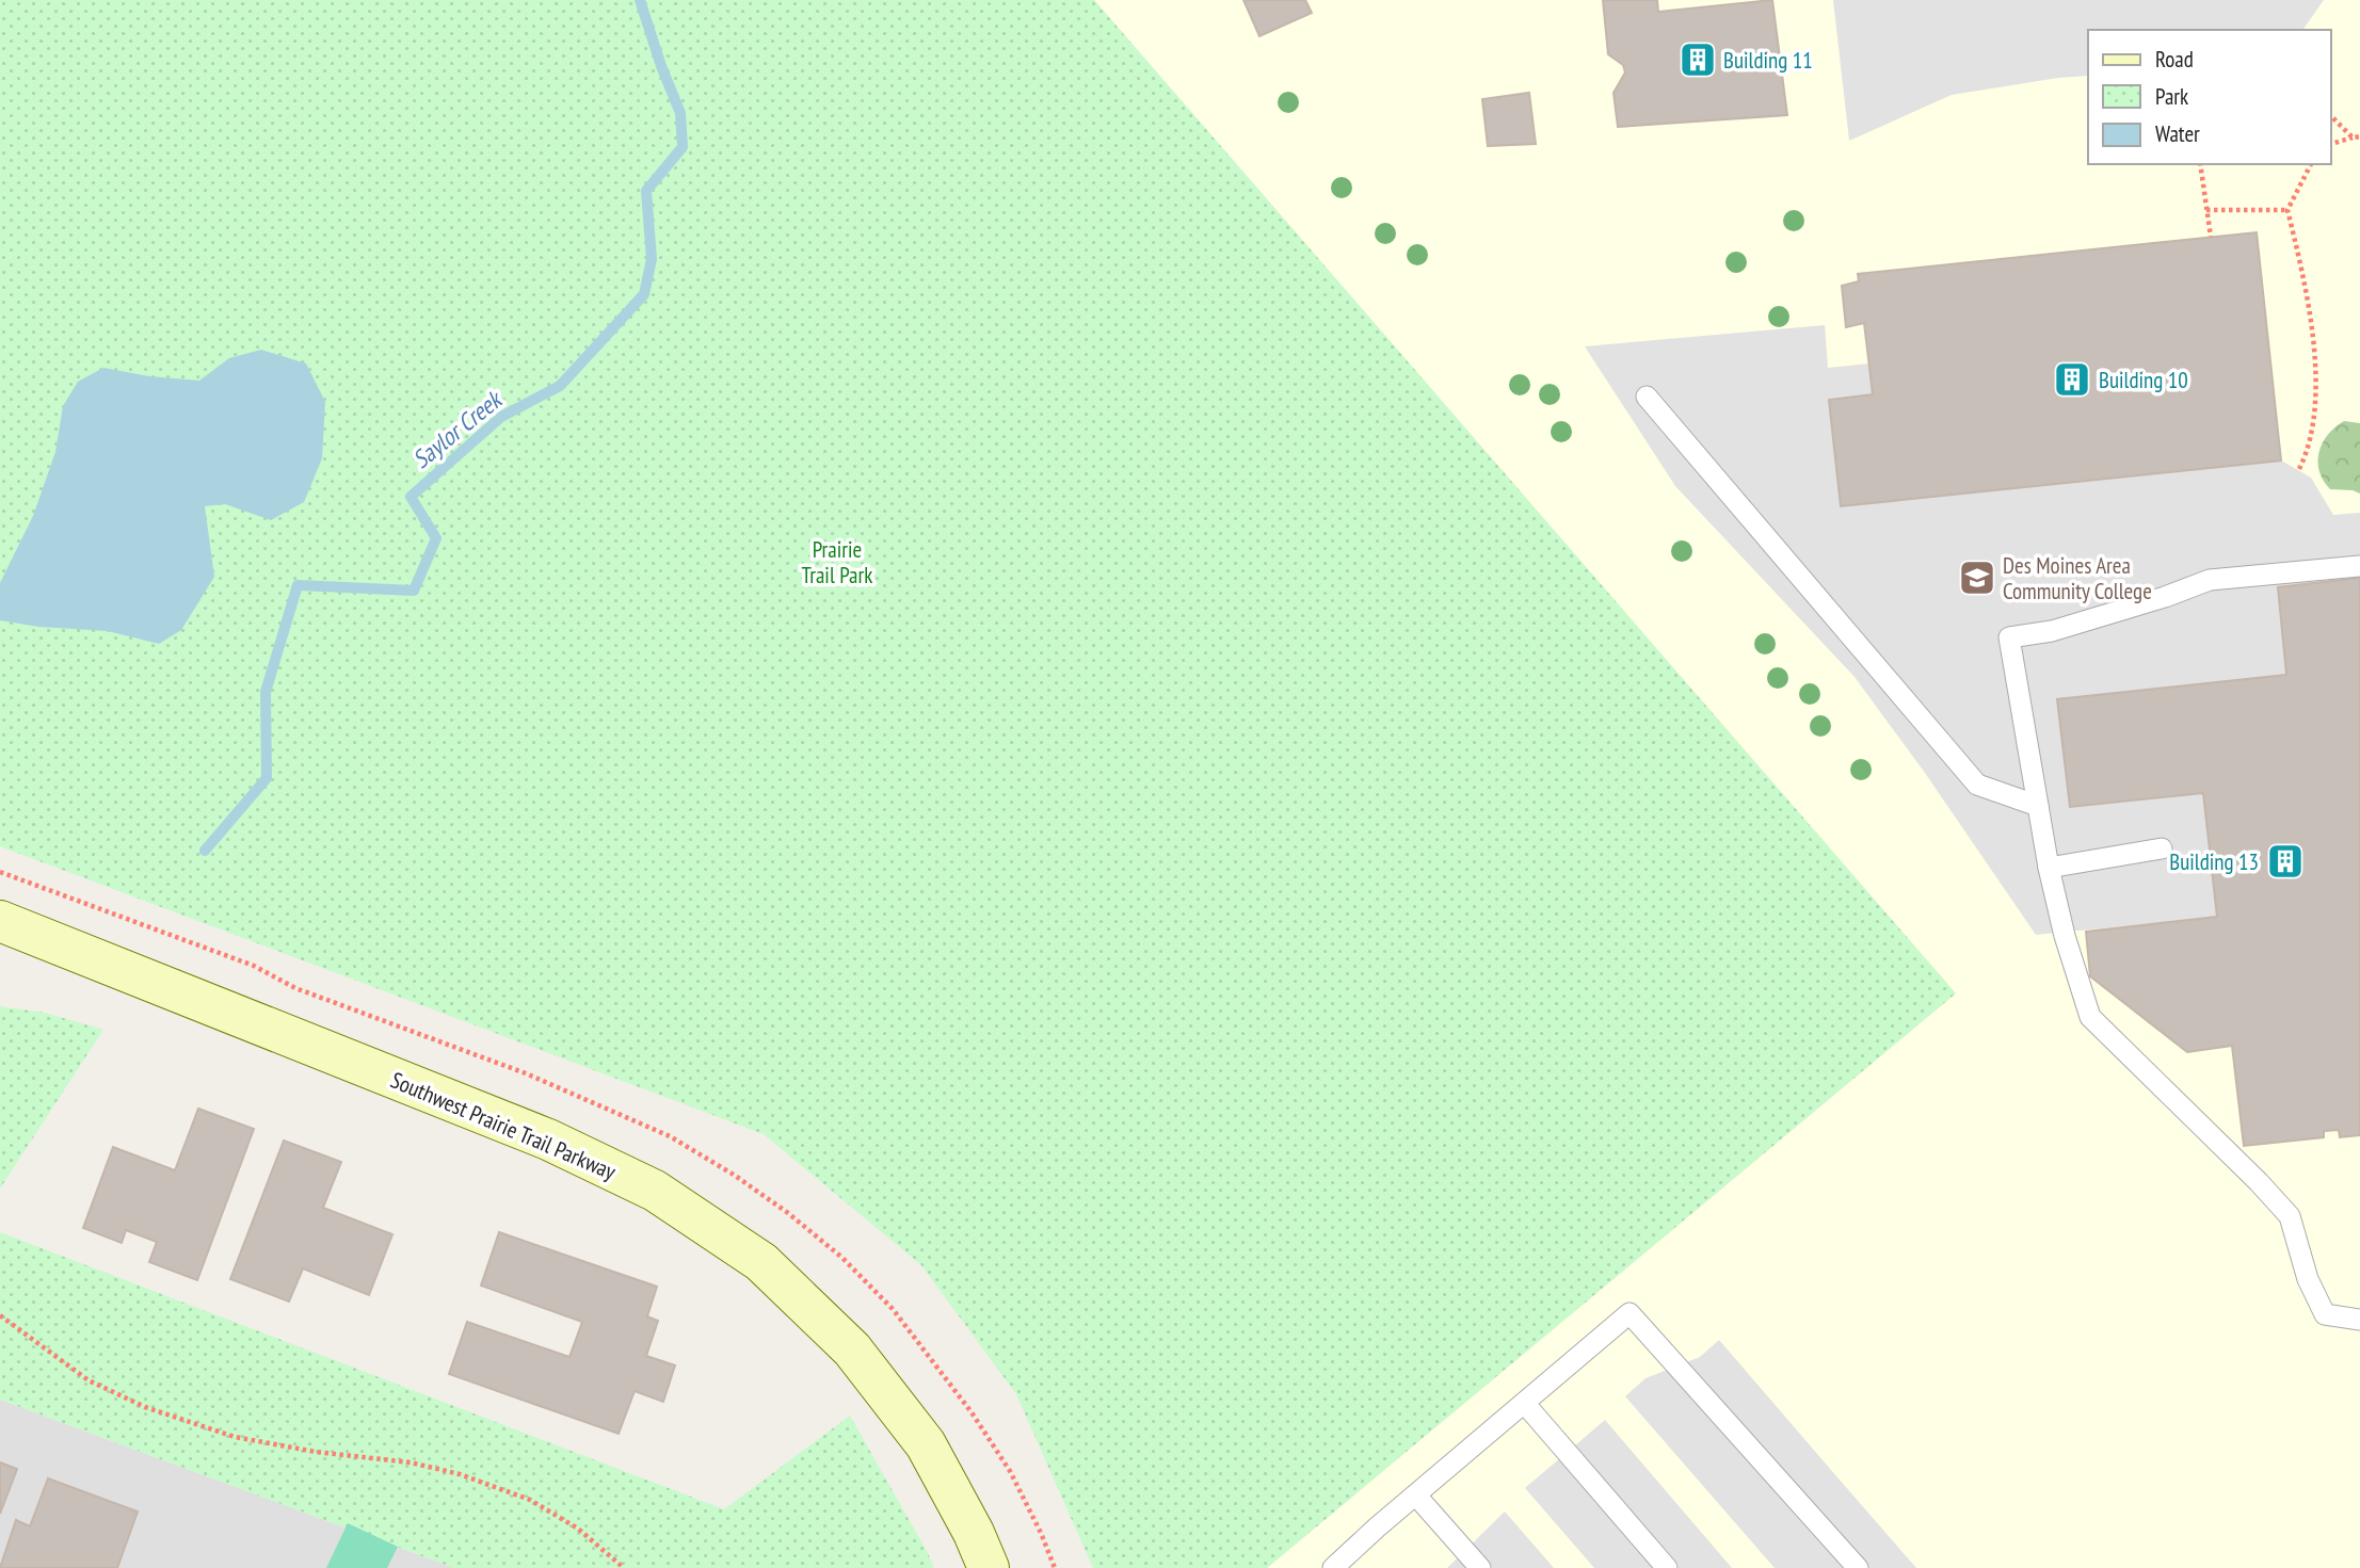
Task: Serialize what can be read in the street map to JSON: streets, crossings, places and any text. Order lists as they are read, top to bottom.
{
  "streets": {
    "street": ["Southwest Prairie Trail Parkway"]
  },
  "water": ["Saylor Creek"],
  "parks": ["Prairie Trail Park"],
  "places": {
    "building": ["Building 11", "Building 10", "Building 13"],
    "school or university": ["Des Moines Area Community College"]
  },
  "legend": ["Road", "Park", "Water"]
}
